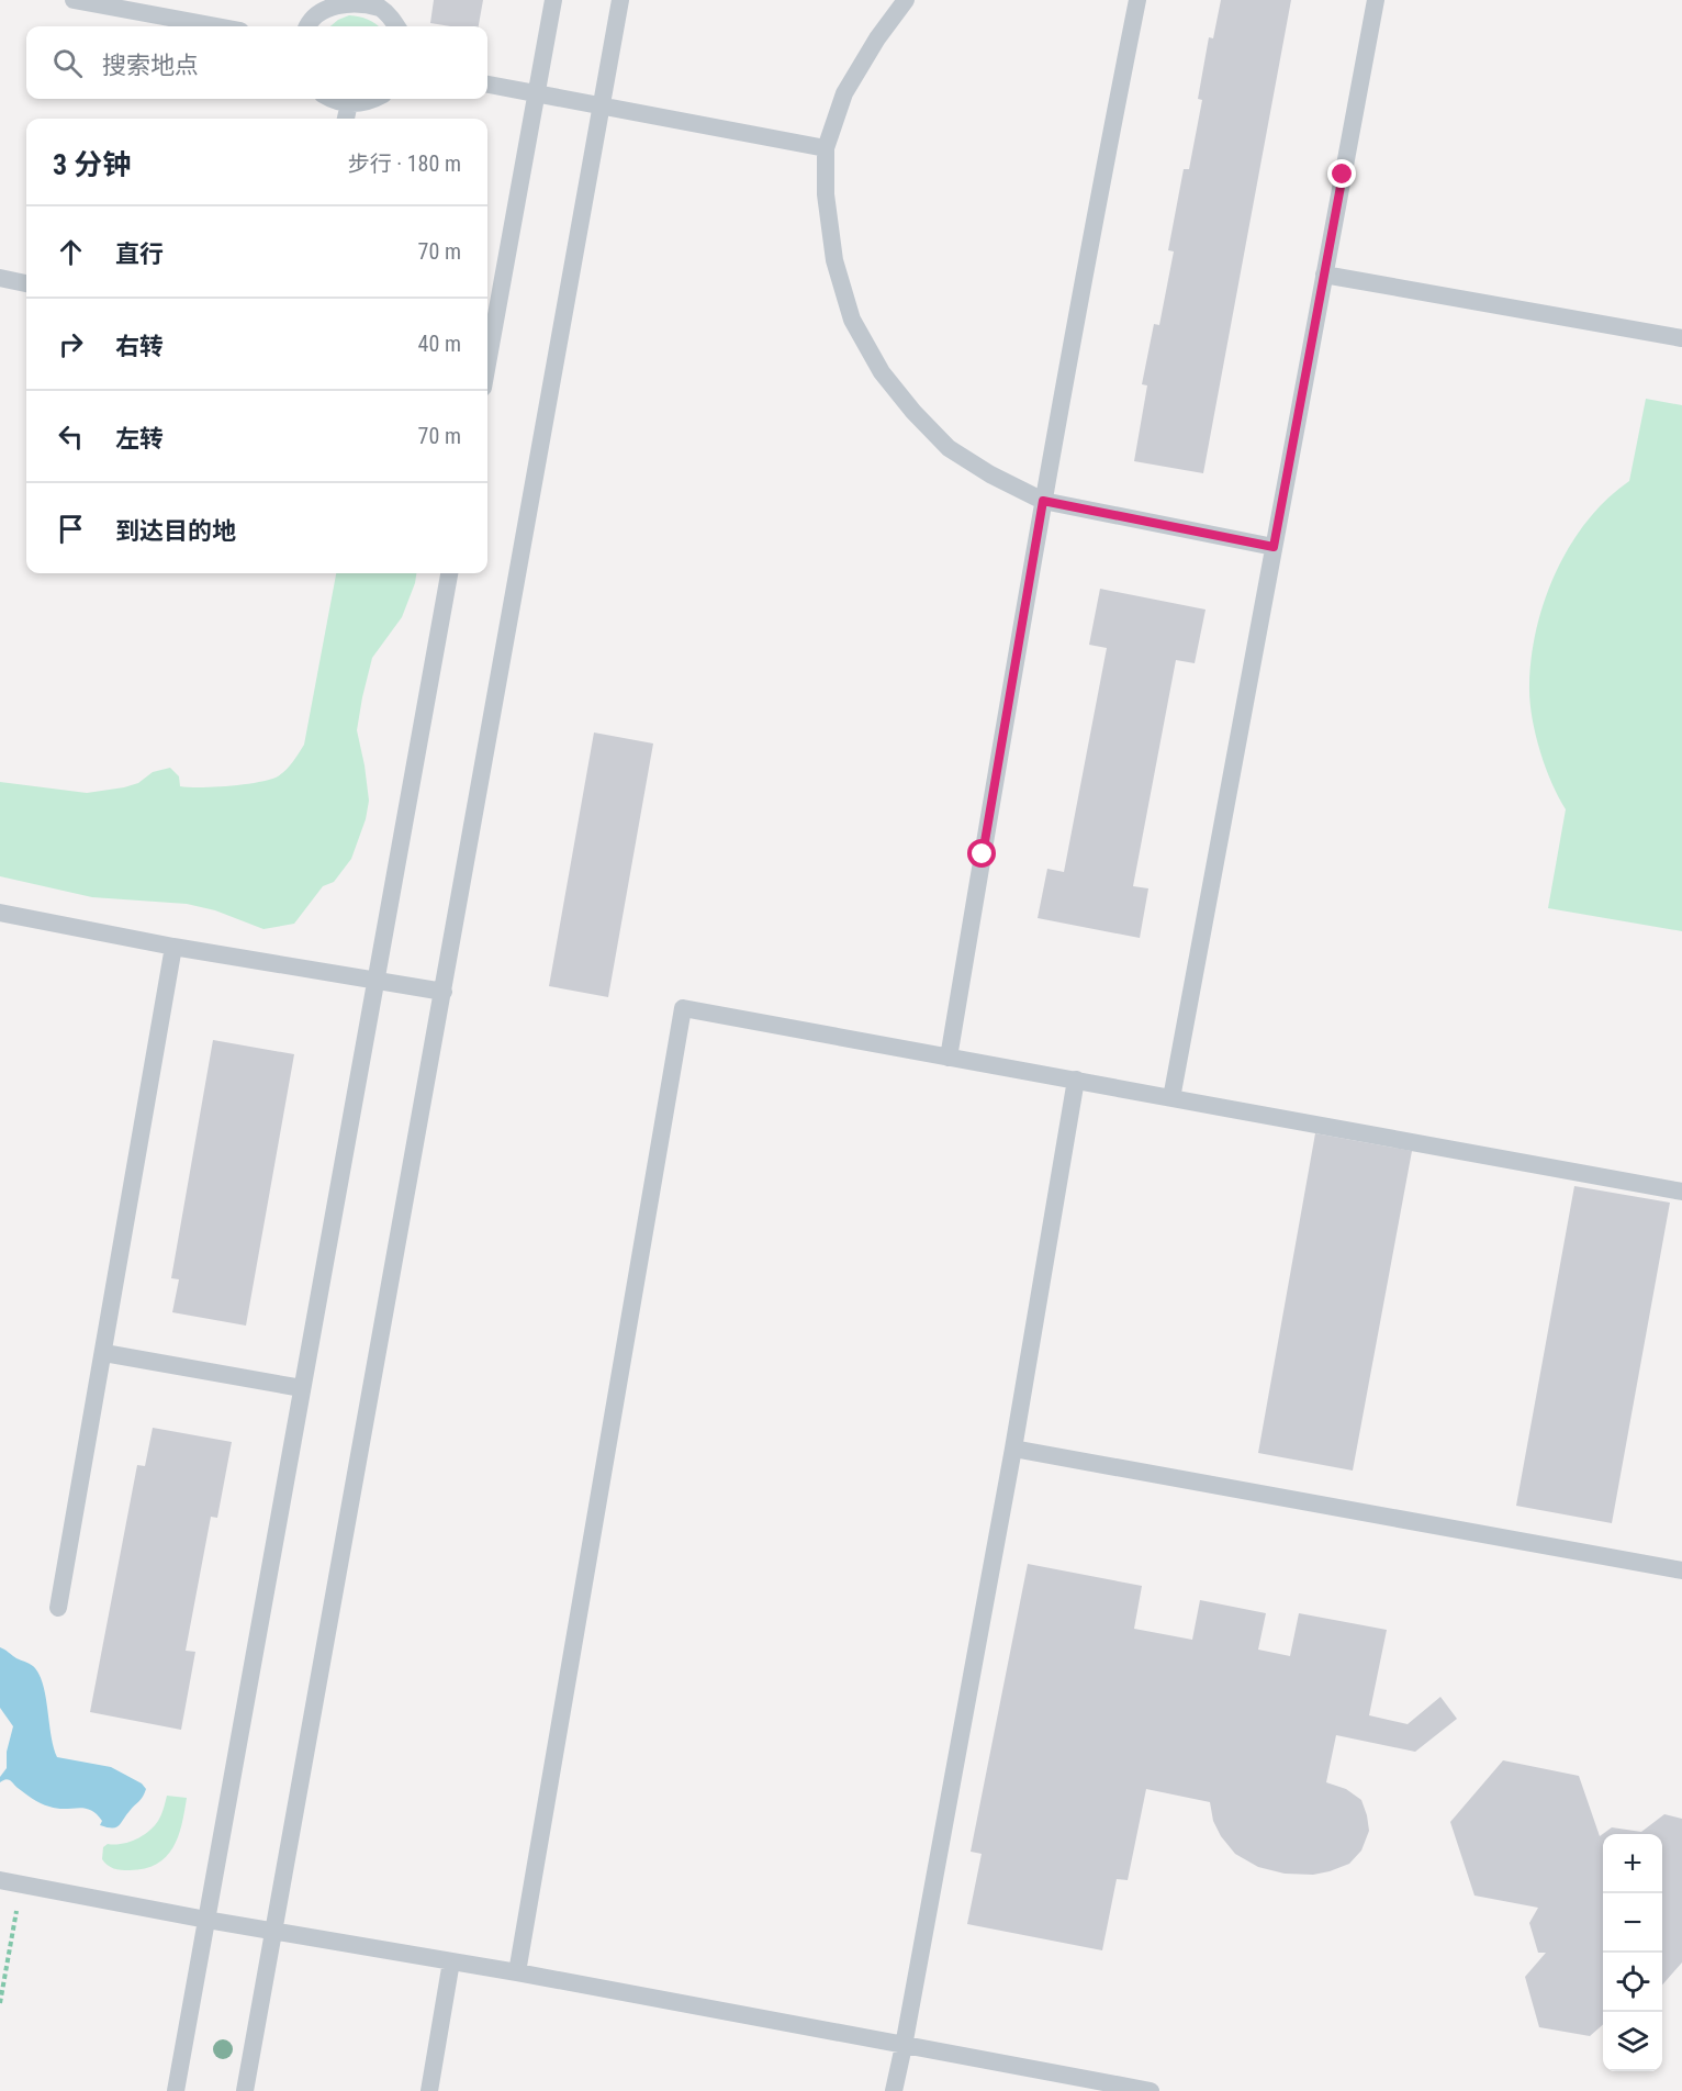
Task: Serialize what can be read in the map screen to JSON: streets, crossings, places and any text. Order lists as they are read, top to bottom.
{
  "page": {
    "search": "搜索地点",
    "heading": ["3 分钟", "步行 · 180 m"],
    "list": [
      ["直行", "70 m"],
      ["右转", "40 m"],
      ["左转", "70 m"],
      "到达目的地"
    ],
    "map_buttons": ["+", "−"]
  }
}
